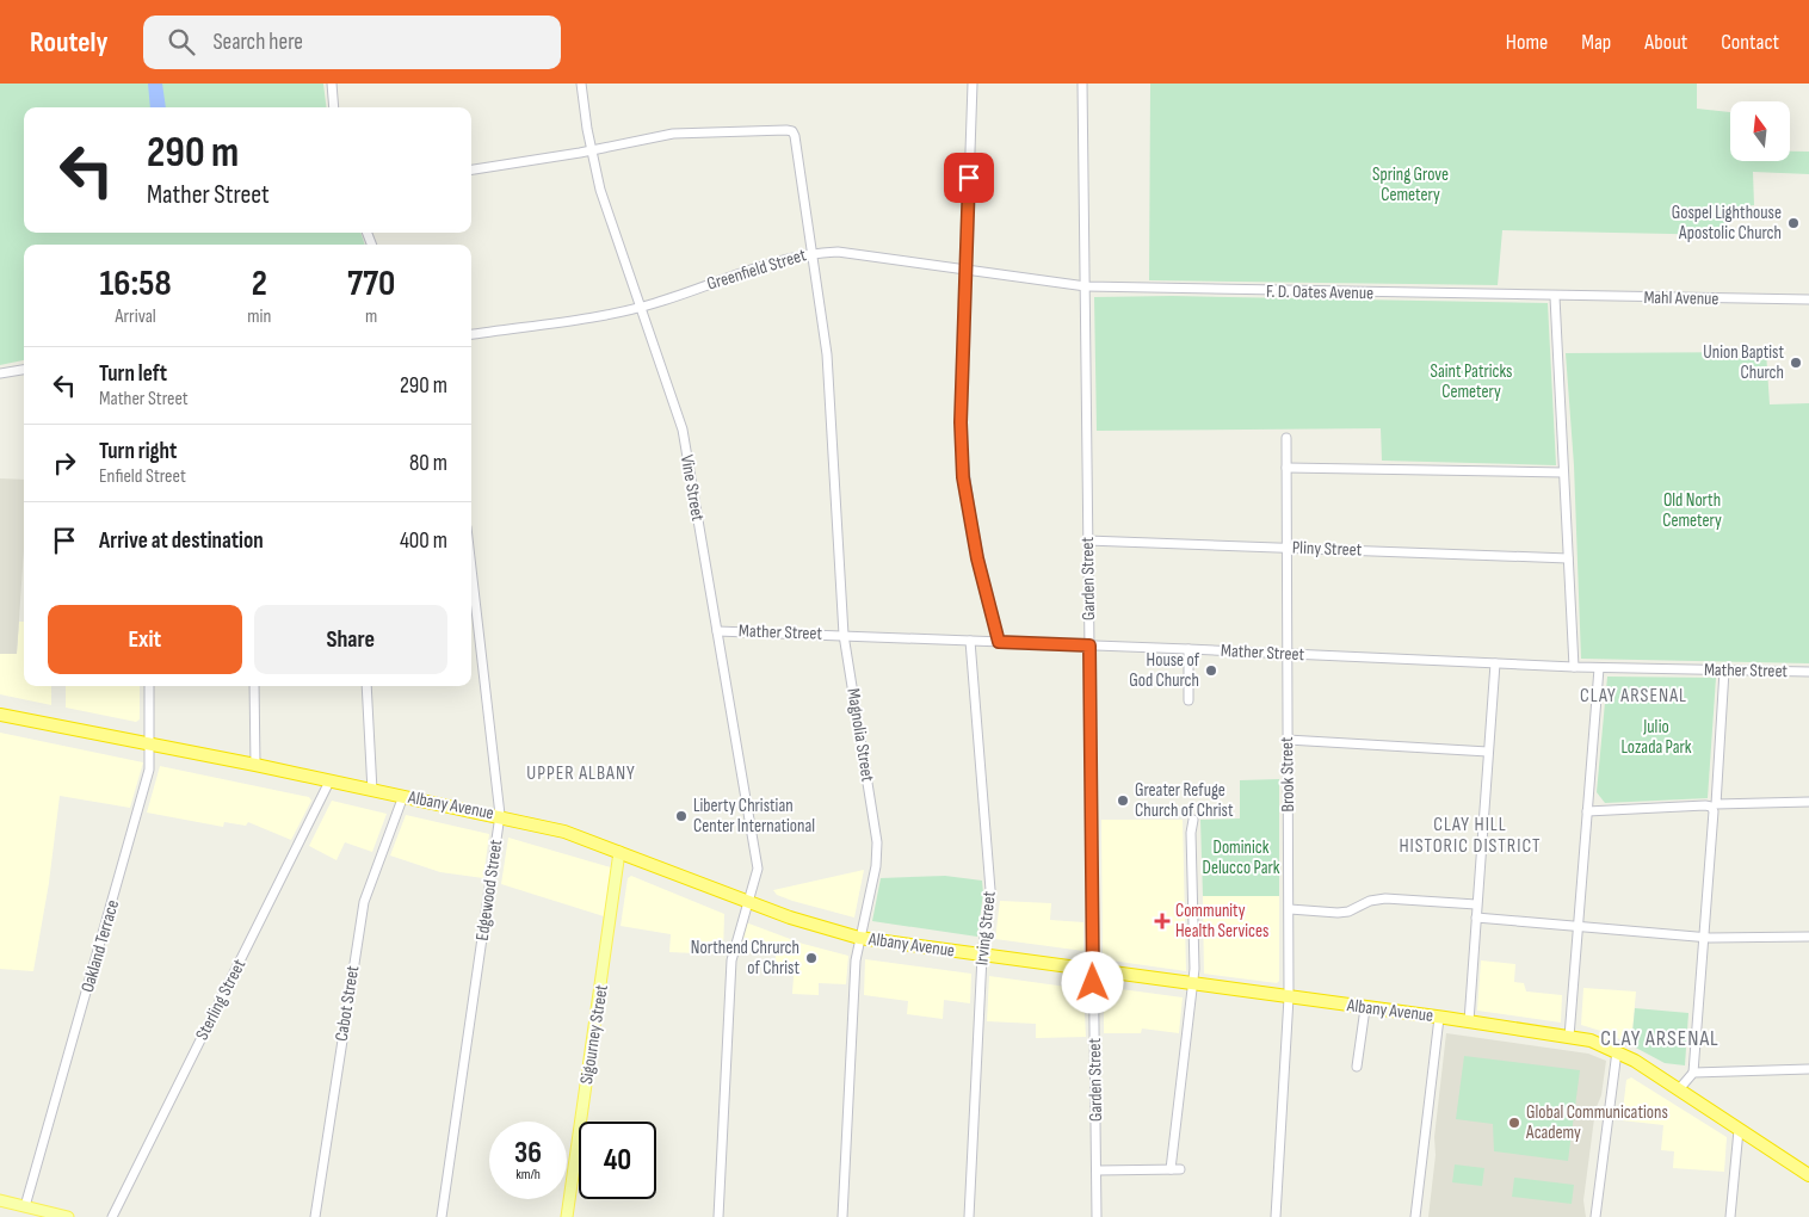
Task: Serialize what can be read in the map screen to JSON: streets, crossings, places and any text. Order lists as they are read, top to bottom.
{
  "streets": {
    "highway": ["Albany Avenue"],
    "main road": ["Sigourney Street"],
    "street": [
      "Greenfield Street",
      "F. D. Oates Avenue",
      "Mahl Avenue",
      "Vine Street",
      "Pliny Street",
      "Garden Street",
      "Mather Street",
      "Magnolia Street",
      "Brook Street",
      "Edgewood Street",
      "Irving Street",
      "Oakland Terrace",
      "Sterling Street",
      "Cabot Street"
    ]
  },
  "crossings": [
    ["Greenfield Street", "F. D. Oates Avenue"],
    ["Greenfield Street", "Vine Street"],
    ["Greenfield Street", "Garden Street"],
    ["Greenfield Street", "Magnolia Street"],
    ["F. D. Oates Avenue", "Mahl Avenue"],
    ["F. D. Oates Avenue", "Garden Street"],
    ["Vine Street", "Mather Street"],
    ["Vine Street", "Magnolia Street"],
    ["Vine Street", "Albany Avenue"],
    ["Pliny Street", "Garden Street"],
    ["Pliny Street", "Brook Street"],
    ["Garden Street", "Mather Street"],
    ["Garden Street", "Albany Avenue"],
    ["Mather Street", "Magnolia Street"],
    ["Mather Street", "Brook Street"],
    ["Mather Street", "Irving Street"],
    ["Magnolia Street", "Albany Avenue"],
    ["Brook Street", "Albany Avenue"],
    ["Albany Avenue", "Edgewood Street"],
    ["Albany Avenue", "Irving Street"],
    ["Albany Avenue", "Oakland Terrace"],
    ["Albany Avenue", "Sterling Street"],
    ["Albany Avenue", "Cabot Street"],
    ["Albany Avenue", "Sigourney Street"]
  ],
  "districts": [
    "CLAY ARSENAL",
    "UPPER ALBANY",
    "CLAY HILL HISTORIC DISTRICT",
    "CLAY ARSENAL"
  ],
  "parks": [
    "Spring Grove Cemetery",
    "Saint Patricks Cemetery",
    "Old North Cemetery",
    "Julio Lozada Park",
    "Dominick Delucco Park"
  ],
  "places": {
    "other": [
      "Gospel Lighthouse Apostolic Church",
      "Union Baptist Church",
      "House of God Church",
      "Greater Refuge Church of Christ",
      "Liberty Christian Center International",
      "Northend Chrurch of Christ",
      "Global Communications Academy"
    ],
    "health": ["Community Health Services"]
  },
  "north": "top",
  "page": {
    "header": "Routely",
    "search": "Search here",
    "nav": [
      "Home",
      "Map",
      "About",
      "Contact"
    ],
    "turn": ["290 m", "Mather Street"],
    "eta": [
      "16:58",
      "Arrival",
      "2",
      "min",
      "770",
      "m"
    ],
    "list": [
      {
        "name": "Turn left",
        "note": "Mather Street",
        "value": "290 m"
      },
      {
        "name": "Turn right",
        "note": "Enfield Street",
        "value": "80 m"
      },
      {
        "name": "Arrive at destination",
        "value": "400 m"
      }
    ],
    "buttons": ["Exit", "Share"],
    "speed": "36 km/h",
    "limit": "40"
  }
}
